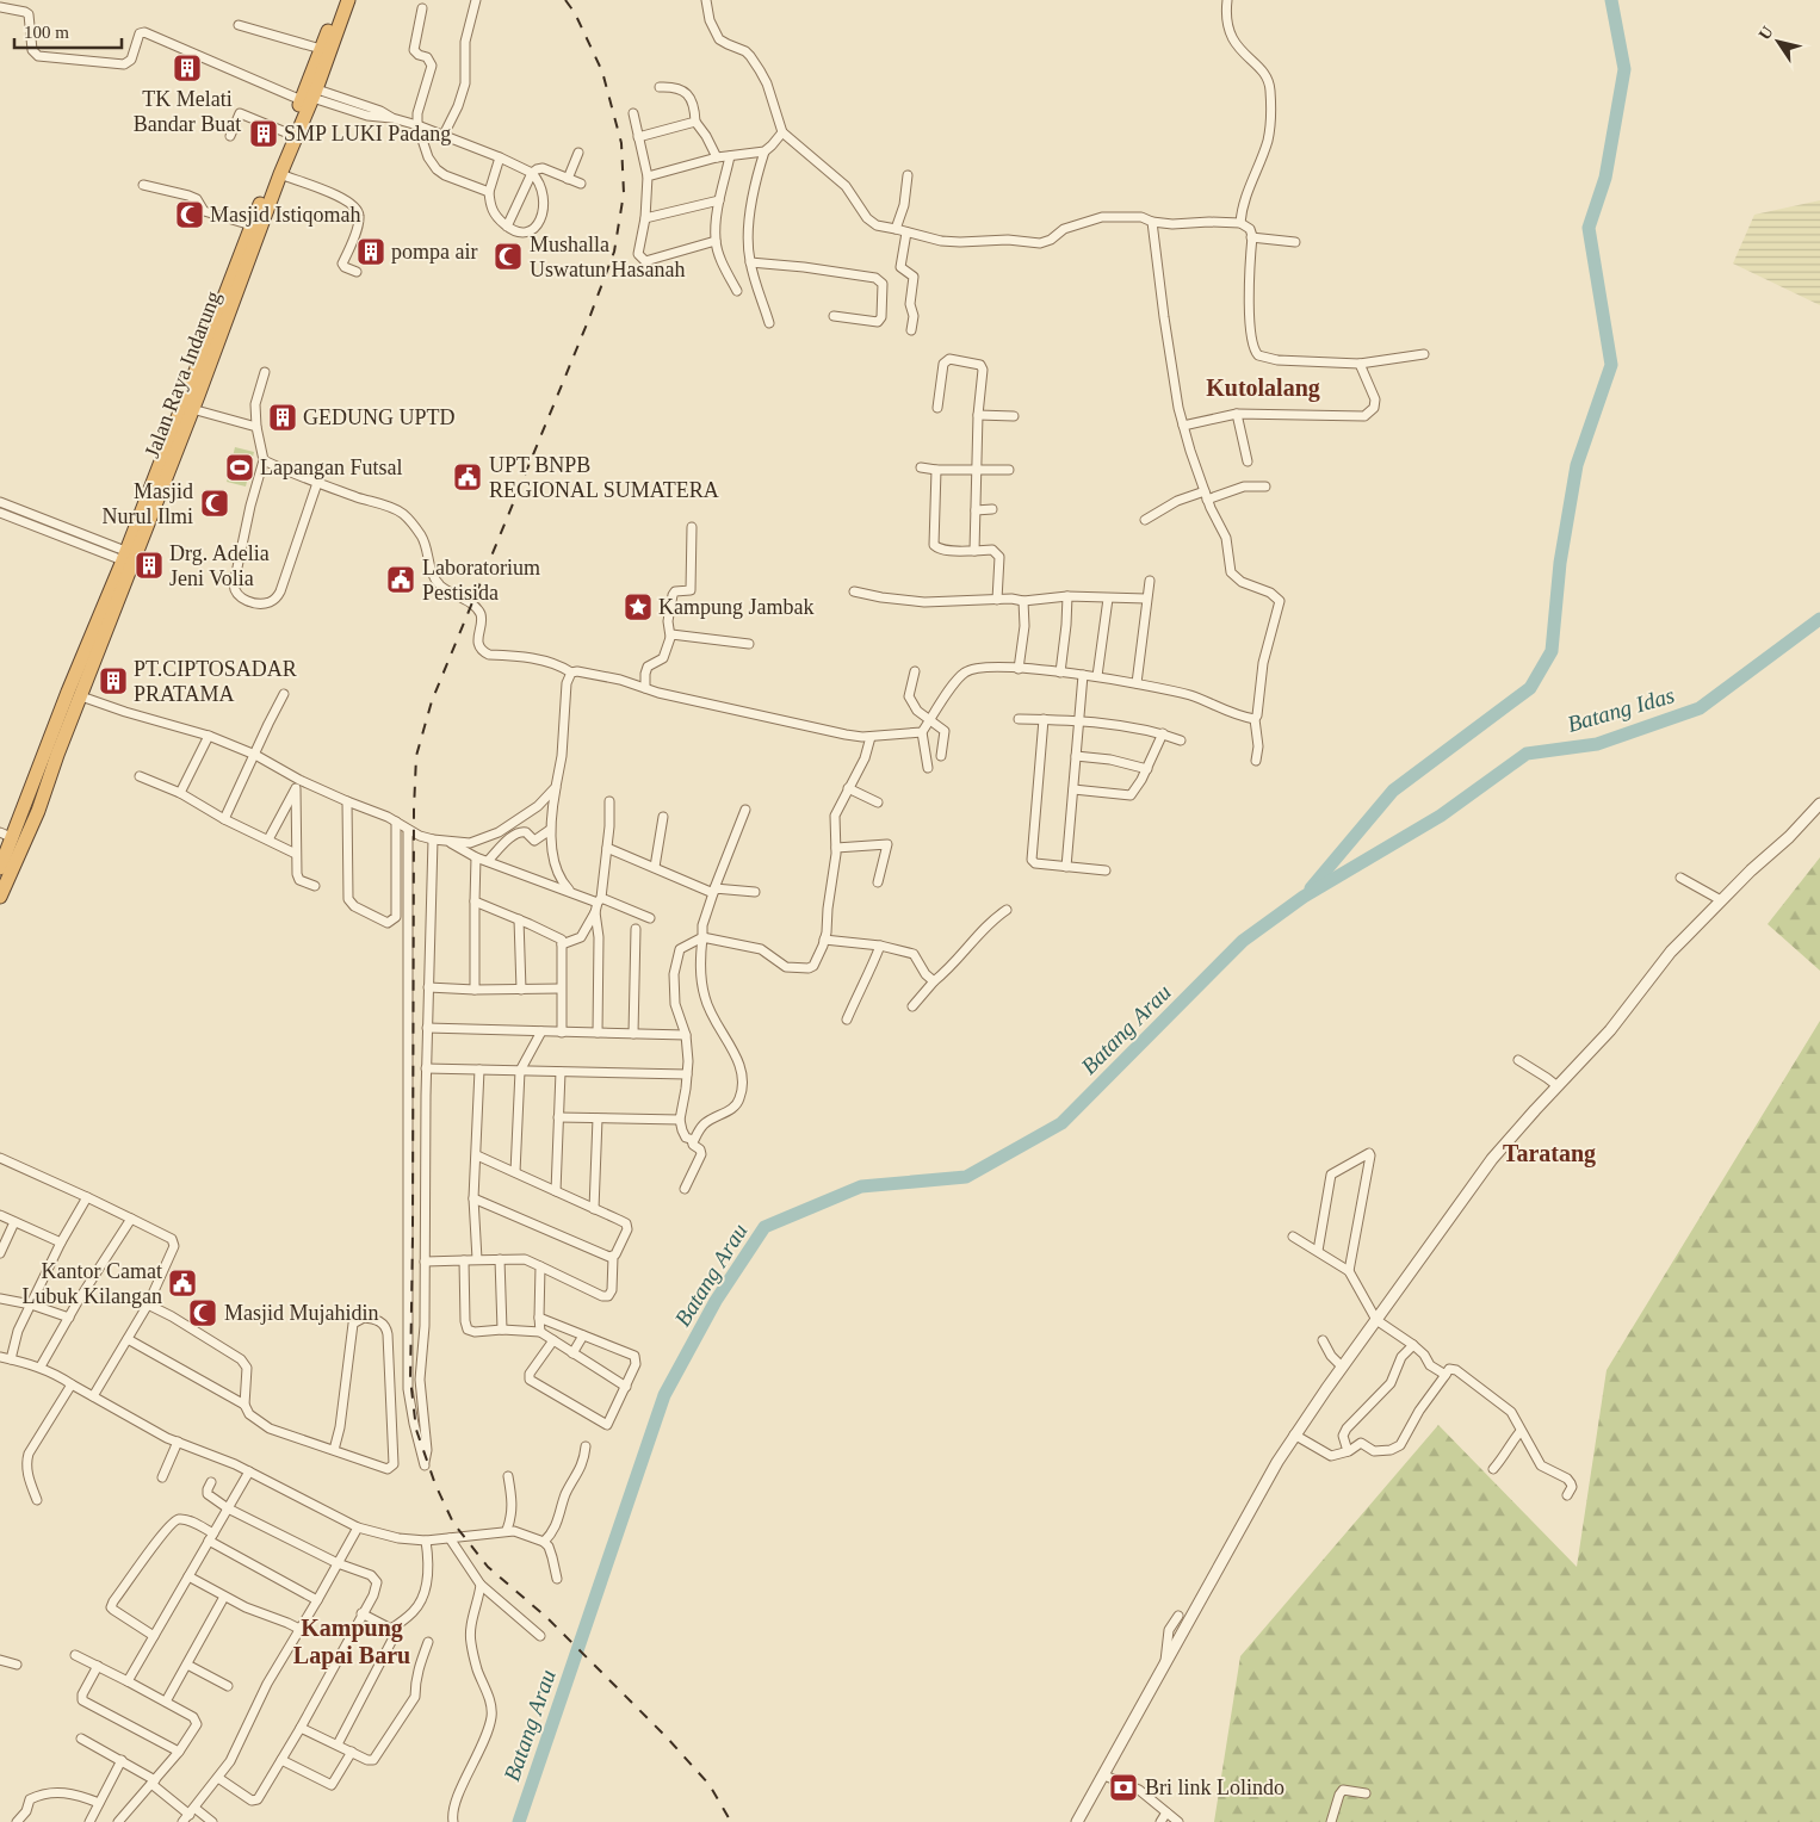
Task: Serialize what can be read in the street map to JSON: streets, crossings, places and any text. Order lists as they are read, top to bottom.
{
  "streets": {
    "highway": ["Jalan Raya Indarung"]
  },
  "districts": ["Kutolalang", "Taratang", "Kampung Lapai Baru"],
  "water": ["Batang Idas", "Batang Arau"],
  "places": {
    "building": [
      "TK Melati Bandar Buat",
      "SMP LUKI Padang",
      "pompa air",
      "GEDUNG UPTD",
      "Drg. Adelia Jeni Volia",
      "PT.CIPTOSADAR PRATAMA"
    ],
    "mosque": [
      "Masjid Istiqomah",
      "Mushalla Uswatun Hasanah",
      "Masjid Nurul Ilmi",
      "Masjid Mujahidin"
    ],
    "sports": ["Lapangan Futsal"],
    "public building": ["UPT BNPB REGIONAL SUMATERA", "Laboratorium Pestisida", "Kantor Camat Lubuk Kilangan"],
    "place": ["Kampung Jambak"],
    "bank": ["Bri link Lolindo"]
  },
  "scale_bar": "100 m",
  "north": "top left"
}
